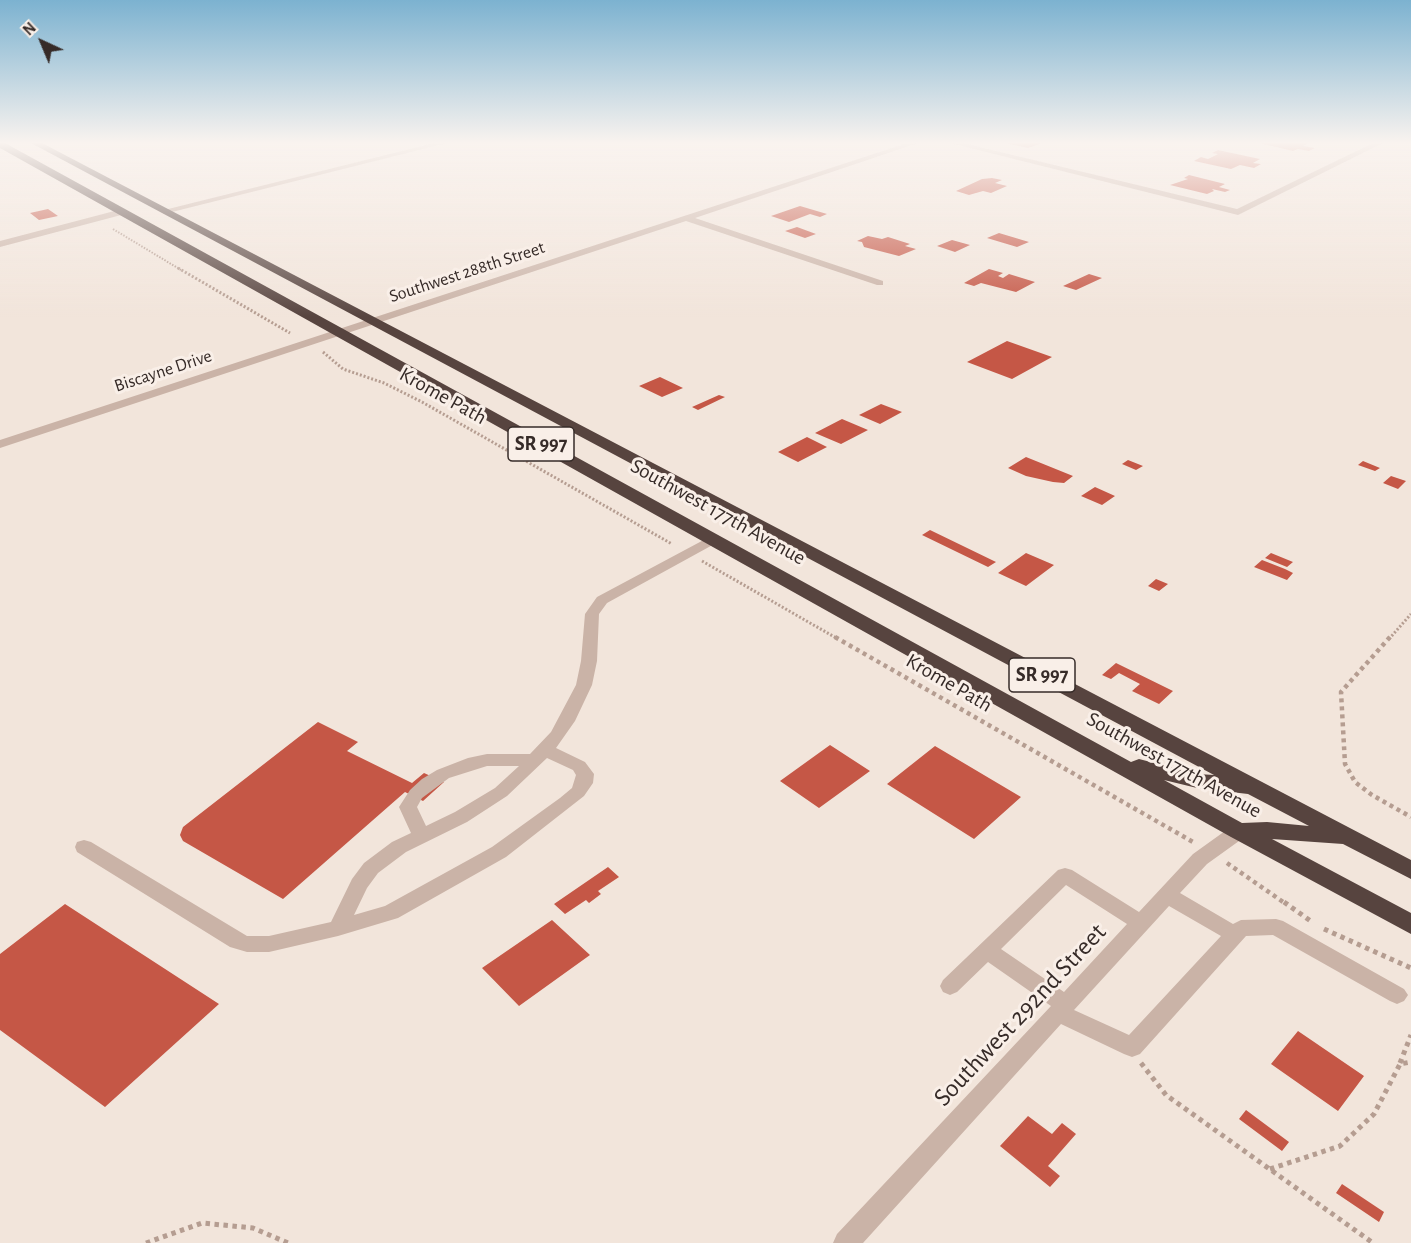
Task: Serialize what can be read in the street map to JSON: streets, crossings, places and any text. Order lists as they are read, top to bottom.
{
  "streets": {
    "highway": ["SR 997", "Southwest 177th Avenue"],
    "street": ["Southwest 288th Street", "Biscayne Drive", "Southwest 292nd Street"],
    "path": ["Krome Path"]
  },
  "crossings": [
    ["Southwest 288th Street", "Biscayne Drive"],
    ["Southwest 288th Street", "Southwest 177th Avenue"],
    ["Biscayne Drive", "Southwest 177th Avenue"],
    ["Southwest 177th Avenue", "Southwest 292nd Street"]
  ],
  "north": "top left"
}
